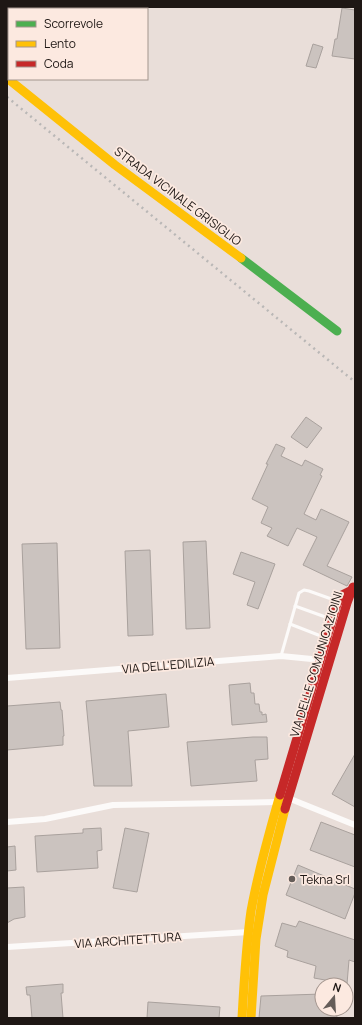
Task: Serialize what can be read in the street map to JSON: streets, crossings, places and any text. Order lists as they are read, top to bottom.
{
  "streets": {
    "street": [
      "STRADA VICINALE GRISIGLIO",
      "VIA DELLE COMUNICAZIOINI",
      "VIA DELL'EDILIZIA",
      "VIA ARCHITETTURA"
    ]
  },
  "crossings": [
    ["VIA DELLE COMUNICAZIOINI", "VIA DELL'EDILIZIA"],
    ["VIA DELLE COMUNICAZIOINI", "VIA ARCHITETTURA"]
  ],
  "places": ["Tekna Srl"],
  "legend": ["Scorrevole", "Lento", "Coda"],
  "north": "top"
}
